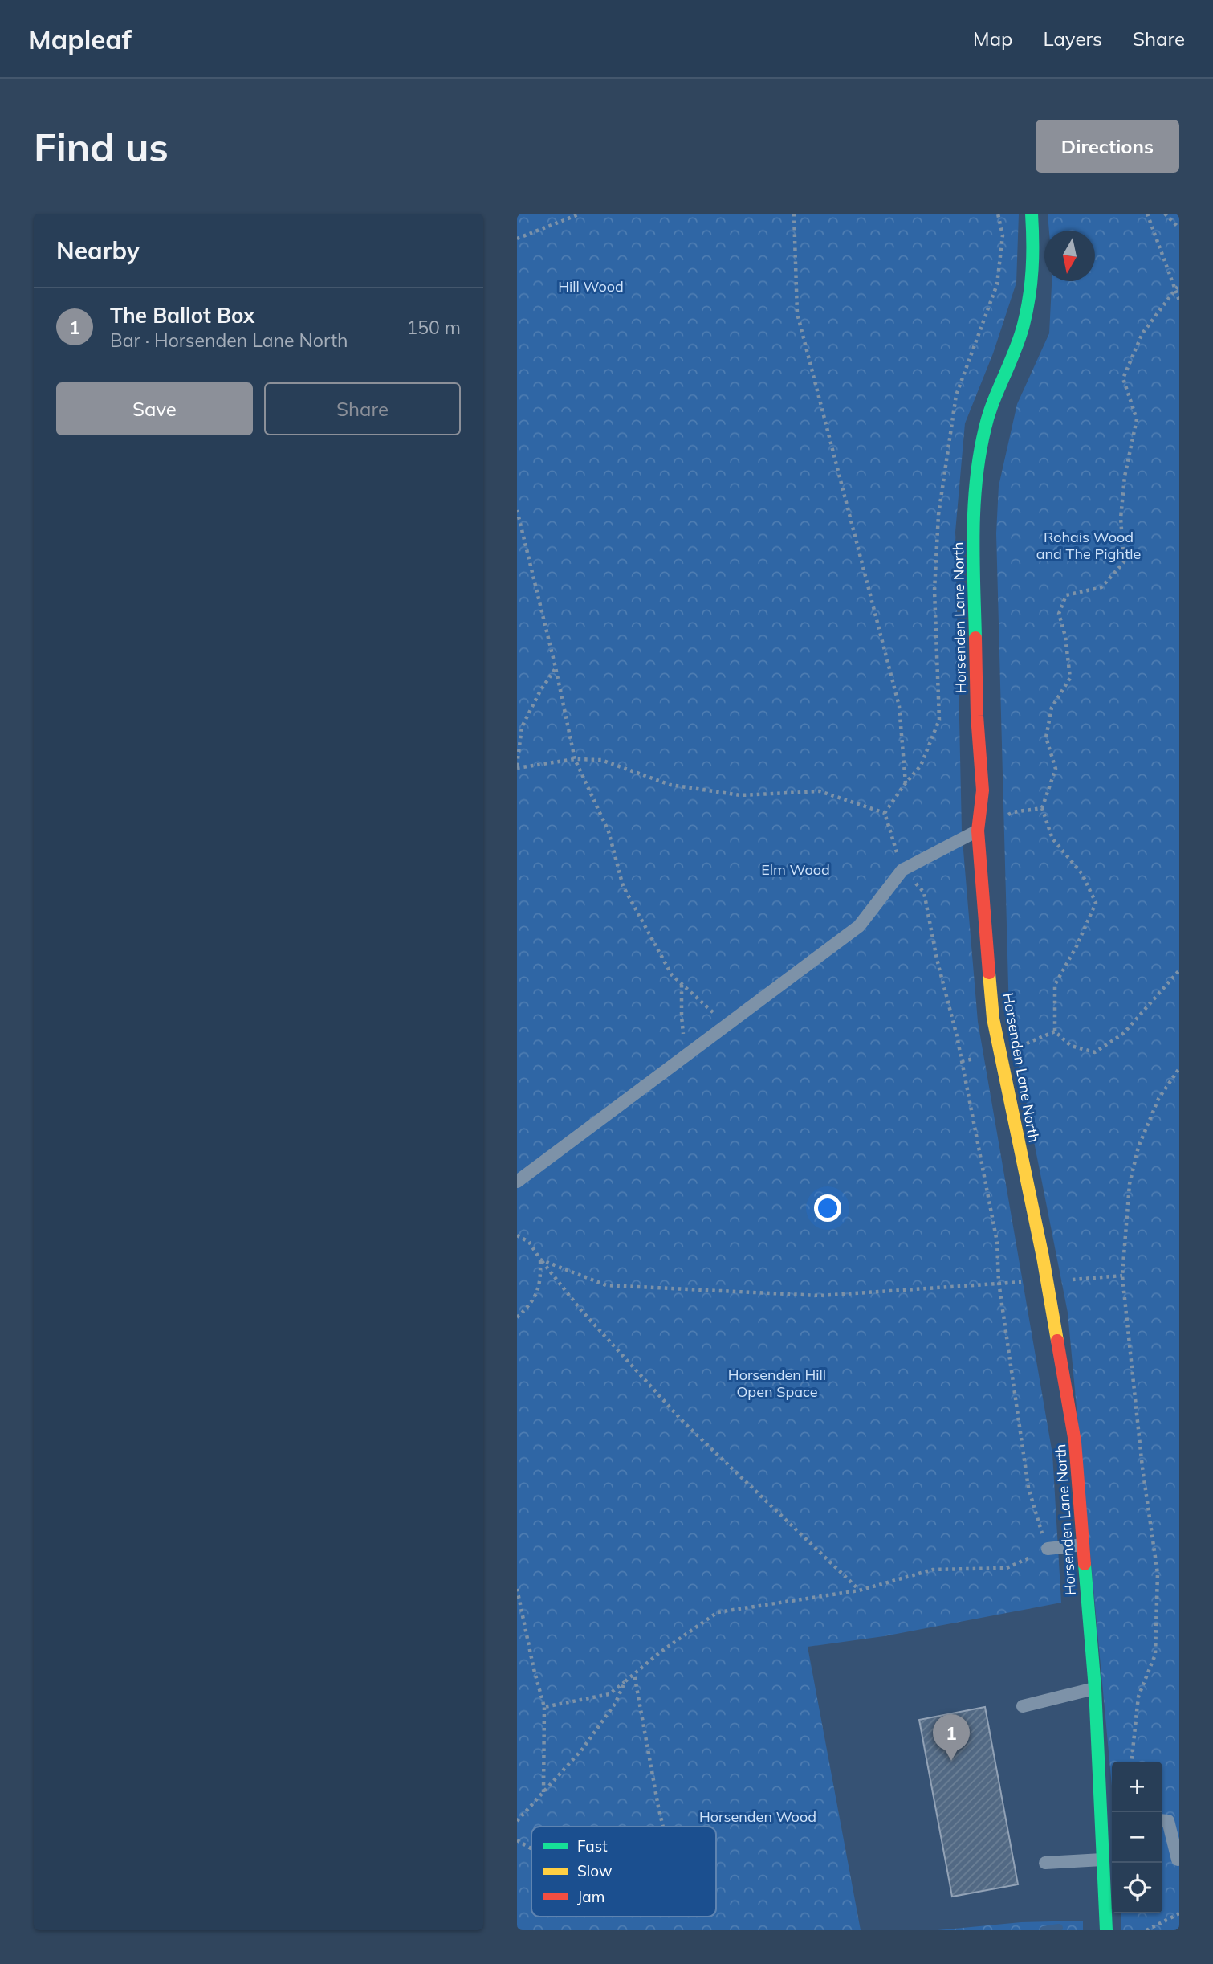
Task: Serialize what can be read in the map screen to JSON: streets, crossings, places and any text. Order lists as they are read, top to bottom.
{
  "streets": {
    "street": ["Horsenden Lane North"]
  },
  "parks": [
    "Hill Wood",
    "Rohais Wood and The Pightle",
    "Elm Wood",
    "Horsenden Hill Open Space",
    "Horsenden Wood"
  ],
  "legend": ["Fast", "Slow", "Jam"],
  "north": "bottom",
  "page": {
    "header": "Mapleaf",
    "nav": ["Map", "Layers", "Share"],
    "buttons": [
      "Directions",
      ["Save", "Share"]
    ],
    "title": "Find us",
    "heading": "Nearby",
    "list": [
      {
        "mark": "1",
        "name": "The Ballot Box",
        "note": "Bar · Horsenden Lane North",
        "value": "150 m"
      }
    ],
    "pins": "1",
    "map_buttons": ["+", "−"]
  }
}
